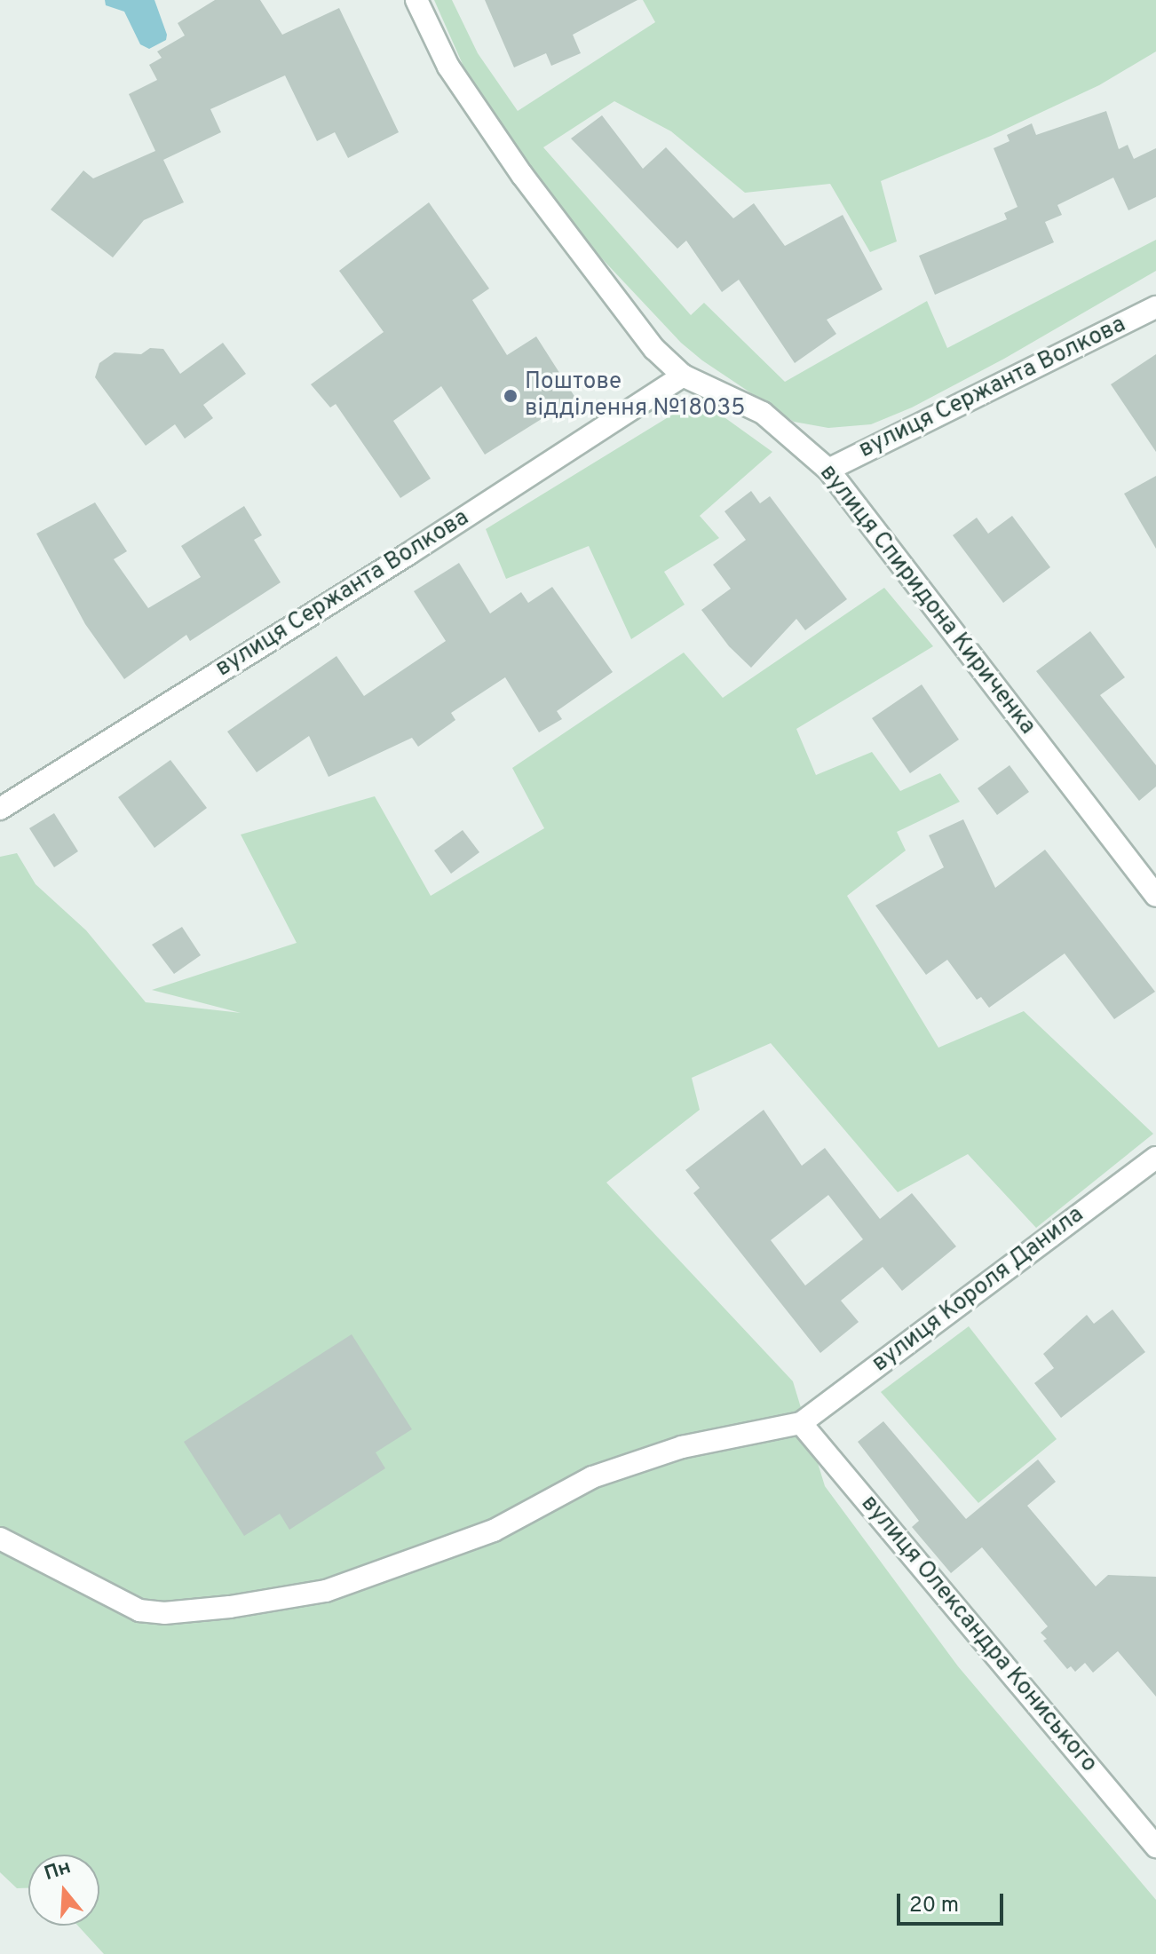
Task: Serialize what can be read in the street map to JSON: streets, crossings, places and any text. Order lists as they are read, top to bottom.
{
  "streets": {
    "street": [
      "вулиця Сержанта Волкова",
      "вулиця Спиридона Кириченка",
      "вулиця Короля Данила",
      "вулиця Олександра Кониського"
    ]
  },
  "crossings": [
    ["вулиця Сержанта Волкова", "вулиця Спиридона Кириченка"],
    ["вулиця Короля Данила", "вулиця Олександра Кониського"]
  ],
  "places": ["Поштове відділення №18035"],
  "scale_bar": "20 m",
  "north": "top"
}
